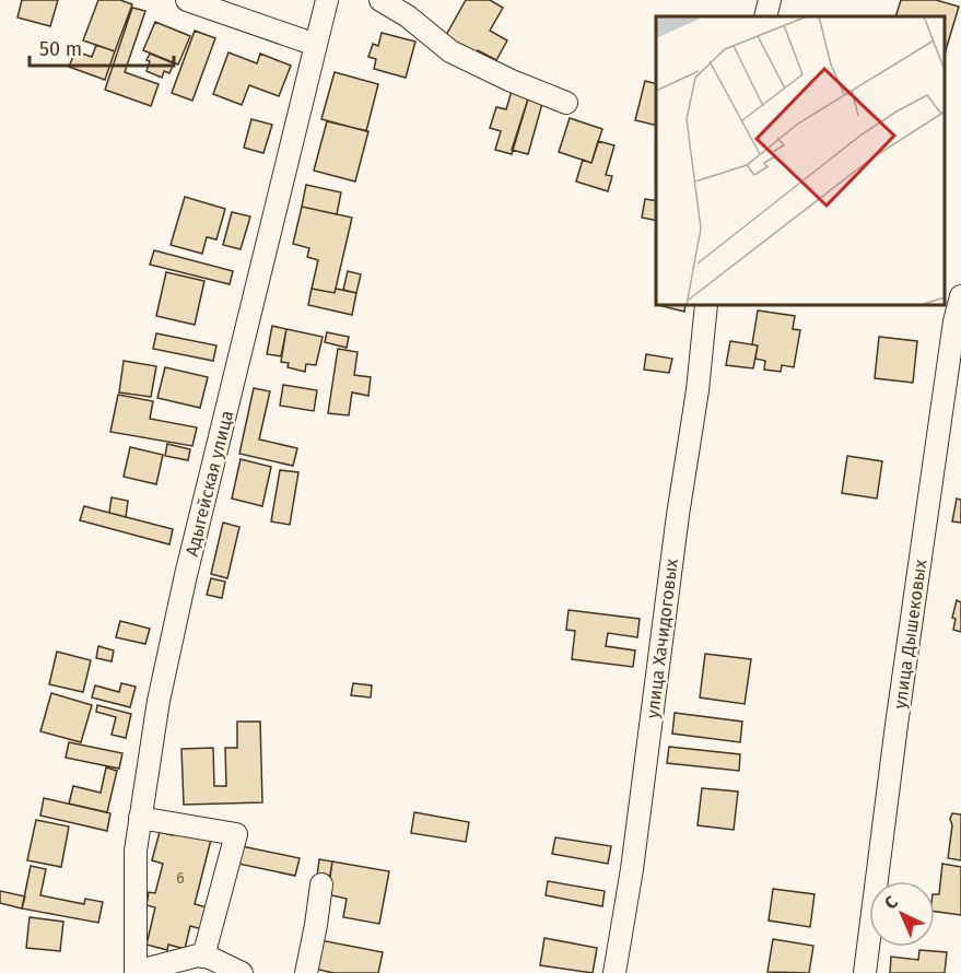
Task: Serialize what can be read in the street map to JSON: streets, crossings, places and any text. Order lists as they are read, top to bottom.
{
  "streets": {
    "street": ["Адыгейская улица", "улица Дышековых", "улица Хачидоговых"]
  },
  "house_numbers": ["6"],
  "scale_bar": "50 m",
  "north": "top left"
}
